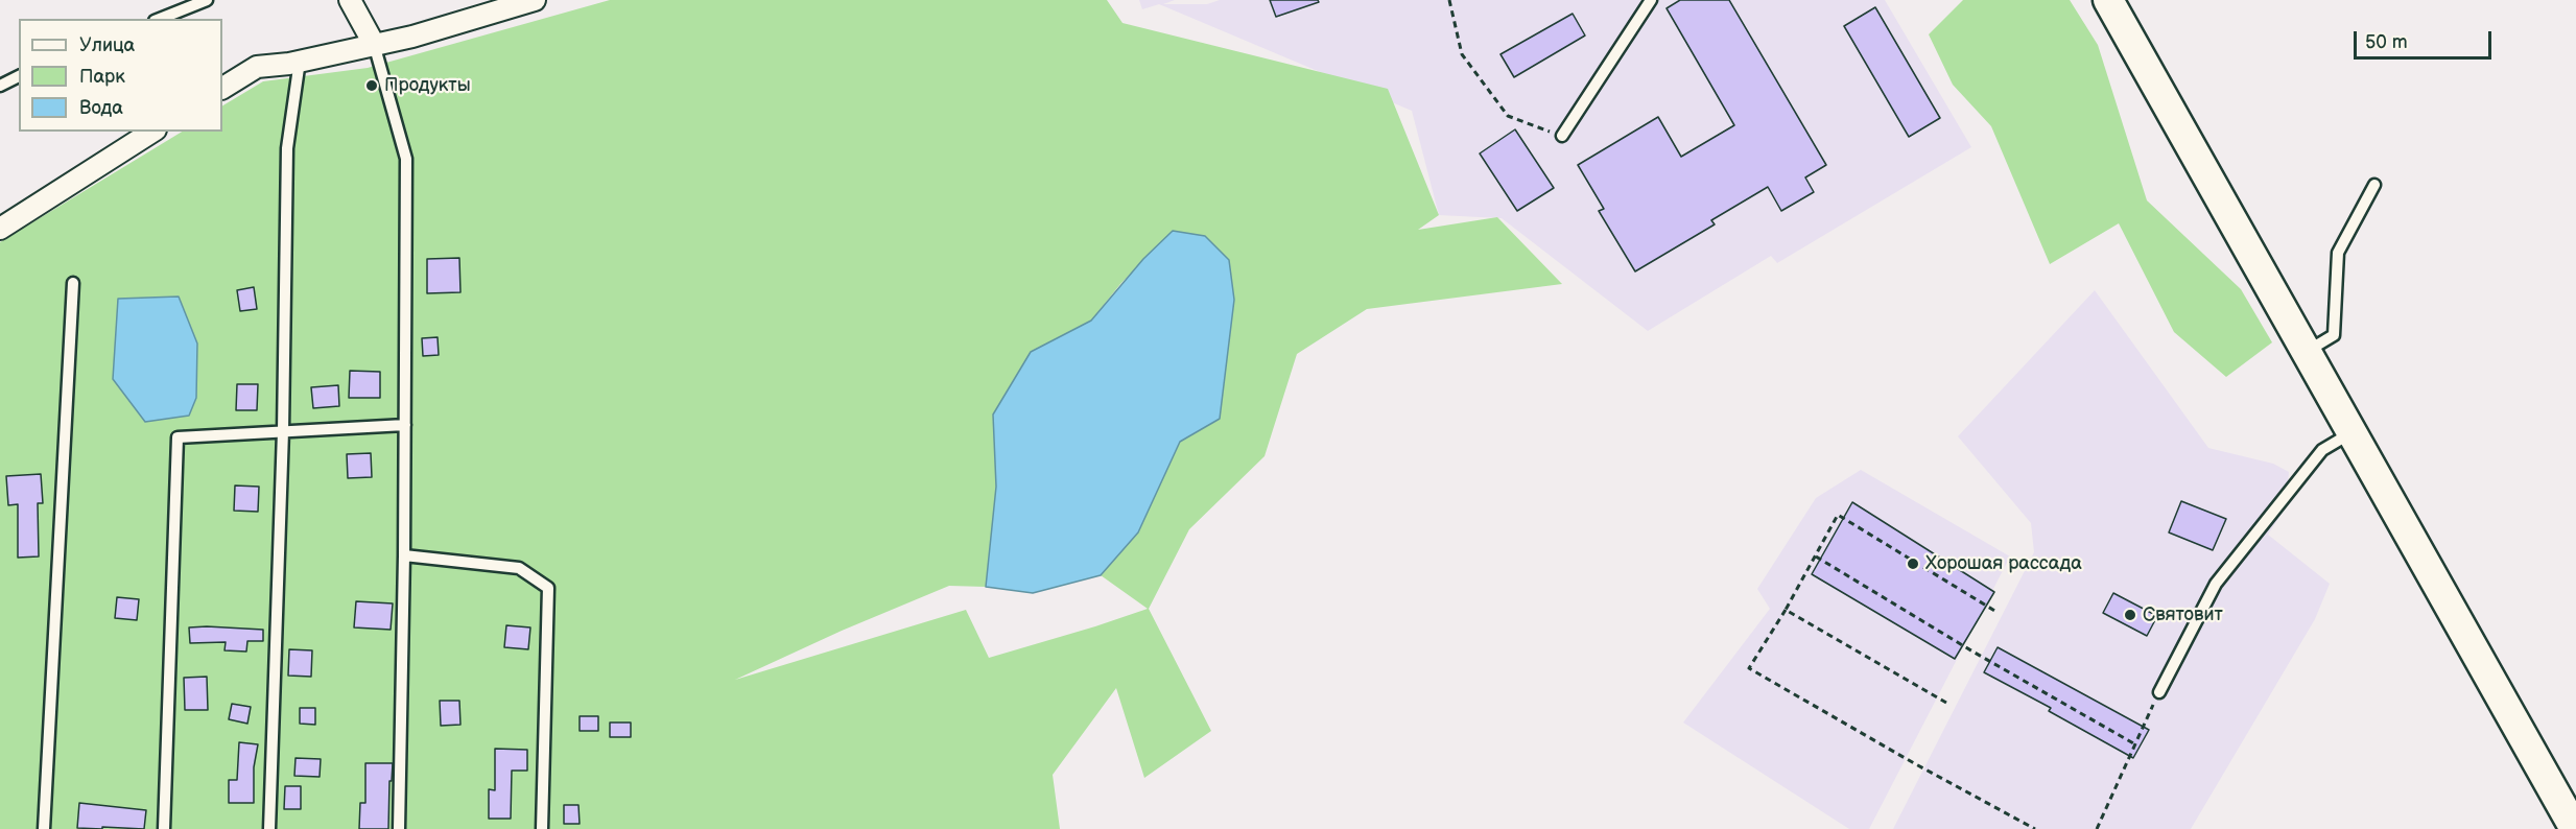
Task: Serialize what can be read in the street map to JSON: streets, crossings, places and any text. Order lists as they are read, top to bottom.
{
  "places": ["Продукты", "Хорошая рассада", "Святовит"],
  "legend": ["Улица", "Парк", "Вода"],
  "scale_bar": "50 m"
}
